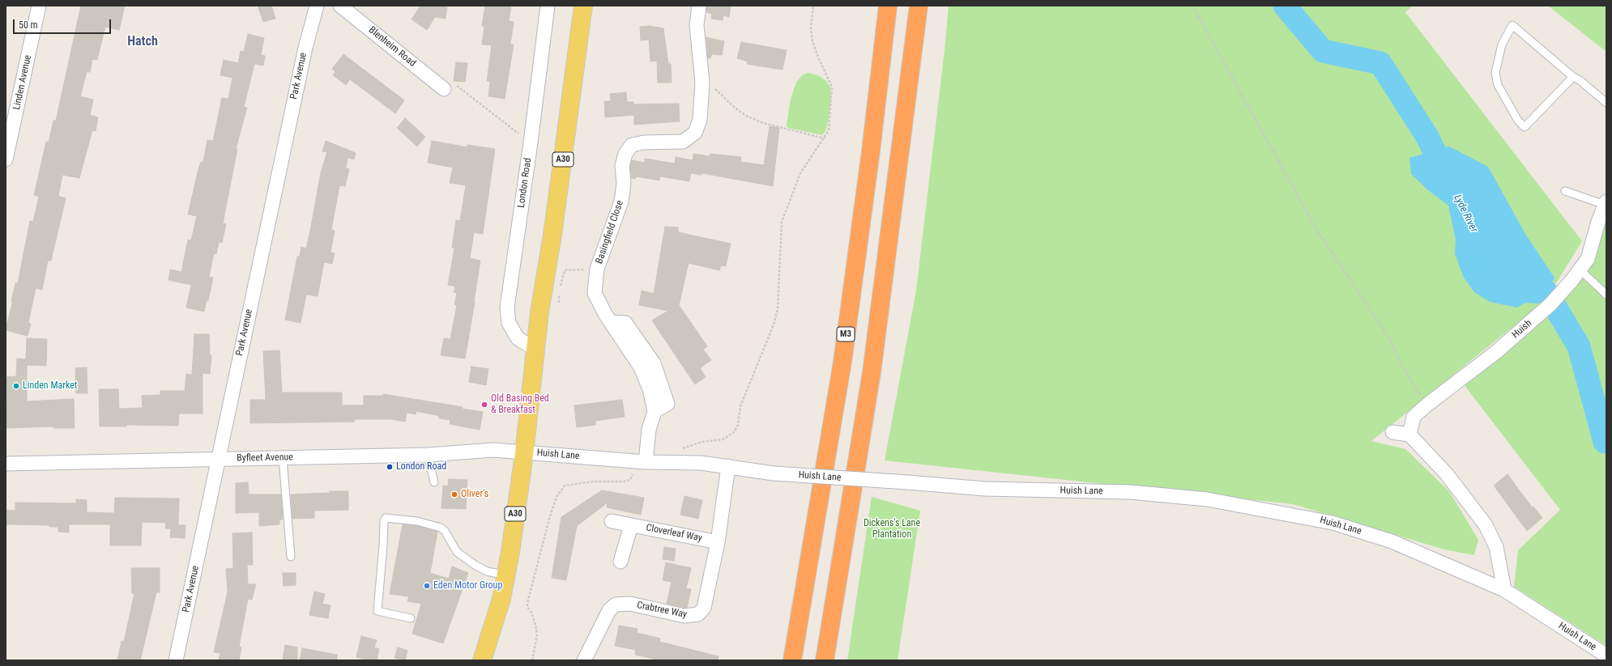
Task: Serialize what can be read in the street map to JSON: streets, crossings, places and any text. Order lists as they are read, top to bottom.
{
  "streets": {
    "highway": ["M3"],
    "main road": ["A30"],
    "street": [
      "Blenheim Road",
      "Park Avenue",
      "Linden Avenue",
      "London Road",
      "Basingfield Close",
      "Huish",
      "Huish Lane",
      "Byfleet Avenue",
      "Cloverleaf Way",
      "Crabtree Way"
    ]
  },
  "crossings": [
    ["Park Avenue", "Byfleet Avenue"],
    ["A30", "London Road"],
    ["A30", "Huish Lane"],
    ["A30", "Byfleet Avenue"],
    ["Basingfield Close", "Huish Lane"],
    ["Huish Lane", "Byfleet Avenue"],
    ["Huish Lane", "Crabtree Way"],
    ["Cloverleaf Way", "Crabtree Way"]
  ],
  "districts": ["Hatch"],
  "water": ["Lyde River"],
  "parks": ["Dickens's Lane Plantation"],
  "places": [
    "Linden Market",
    "Old Basing Bed & Breakfast",
    "London Road",
    "Oliver's",
    "Eden Motor Group"
  ],
  "scale_bar": "50 m"
}
